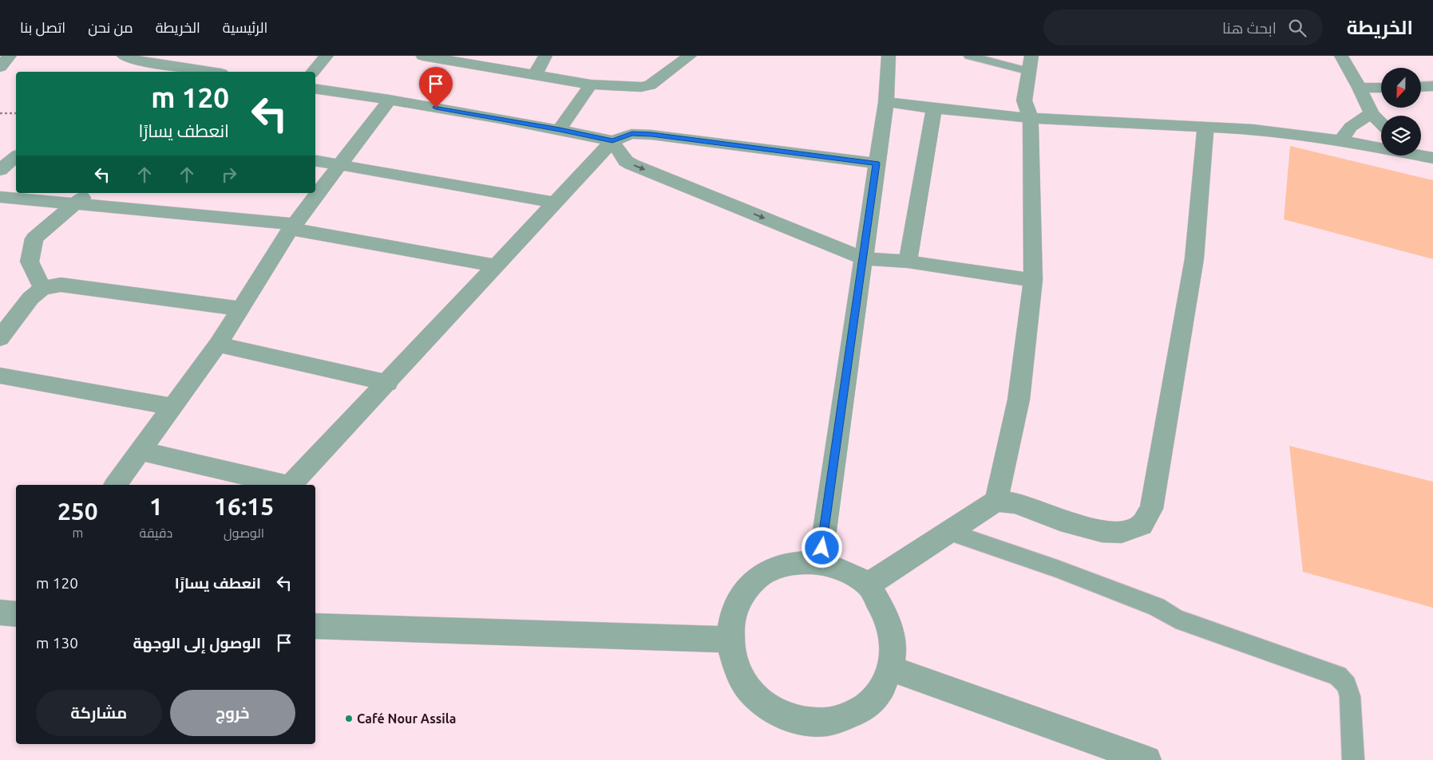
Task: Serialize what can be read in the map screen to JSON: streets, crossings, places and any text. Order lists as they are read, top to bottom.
{
  "places": ["Café Nour Assila"],
  "north": "bottom",
  "page": {
    "header": "الخريطة",
    "search": "ابحث هنا",
    "nav": [
      "الرئيسية",
      "الخريطة",
      "من نحن",
      "اتصل بنا"
    ],
    "turn": ["120 m", "انعطف يسارًا"],
    "eta": [
      "16:15",
      "الوصول",
      "1",
      "دقيقة",
      "250",
      "m"
    ],
    "list": [
      {
        "name": "انعطف يسارًا",
        "value": "120 m"
      },
      {
        "name": "الوصول إلى الوجهة",
        "value": "130 m"
      }
    ],
    "buttons": ["خروج", "مشاركة"]
  }
}
